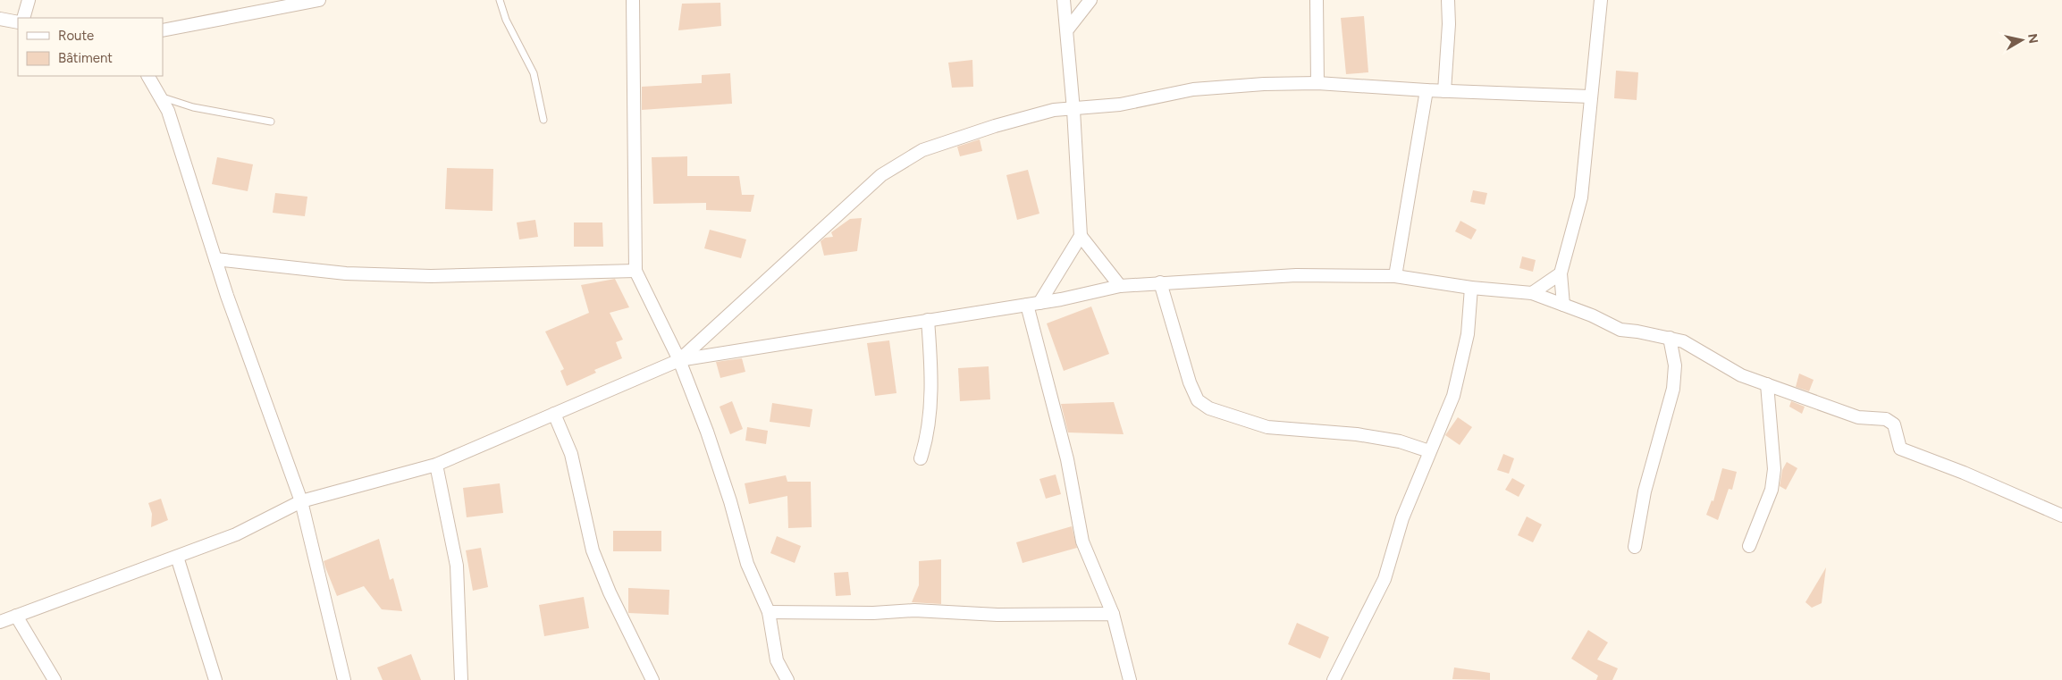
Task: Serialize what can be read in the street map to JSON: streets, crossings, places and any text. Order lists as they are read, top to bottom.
{
  "legend": ["Route", "Bâtiment"],
  "north": "right"
}
